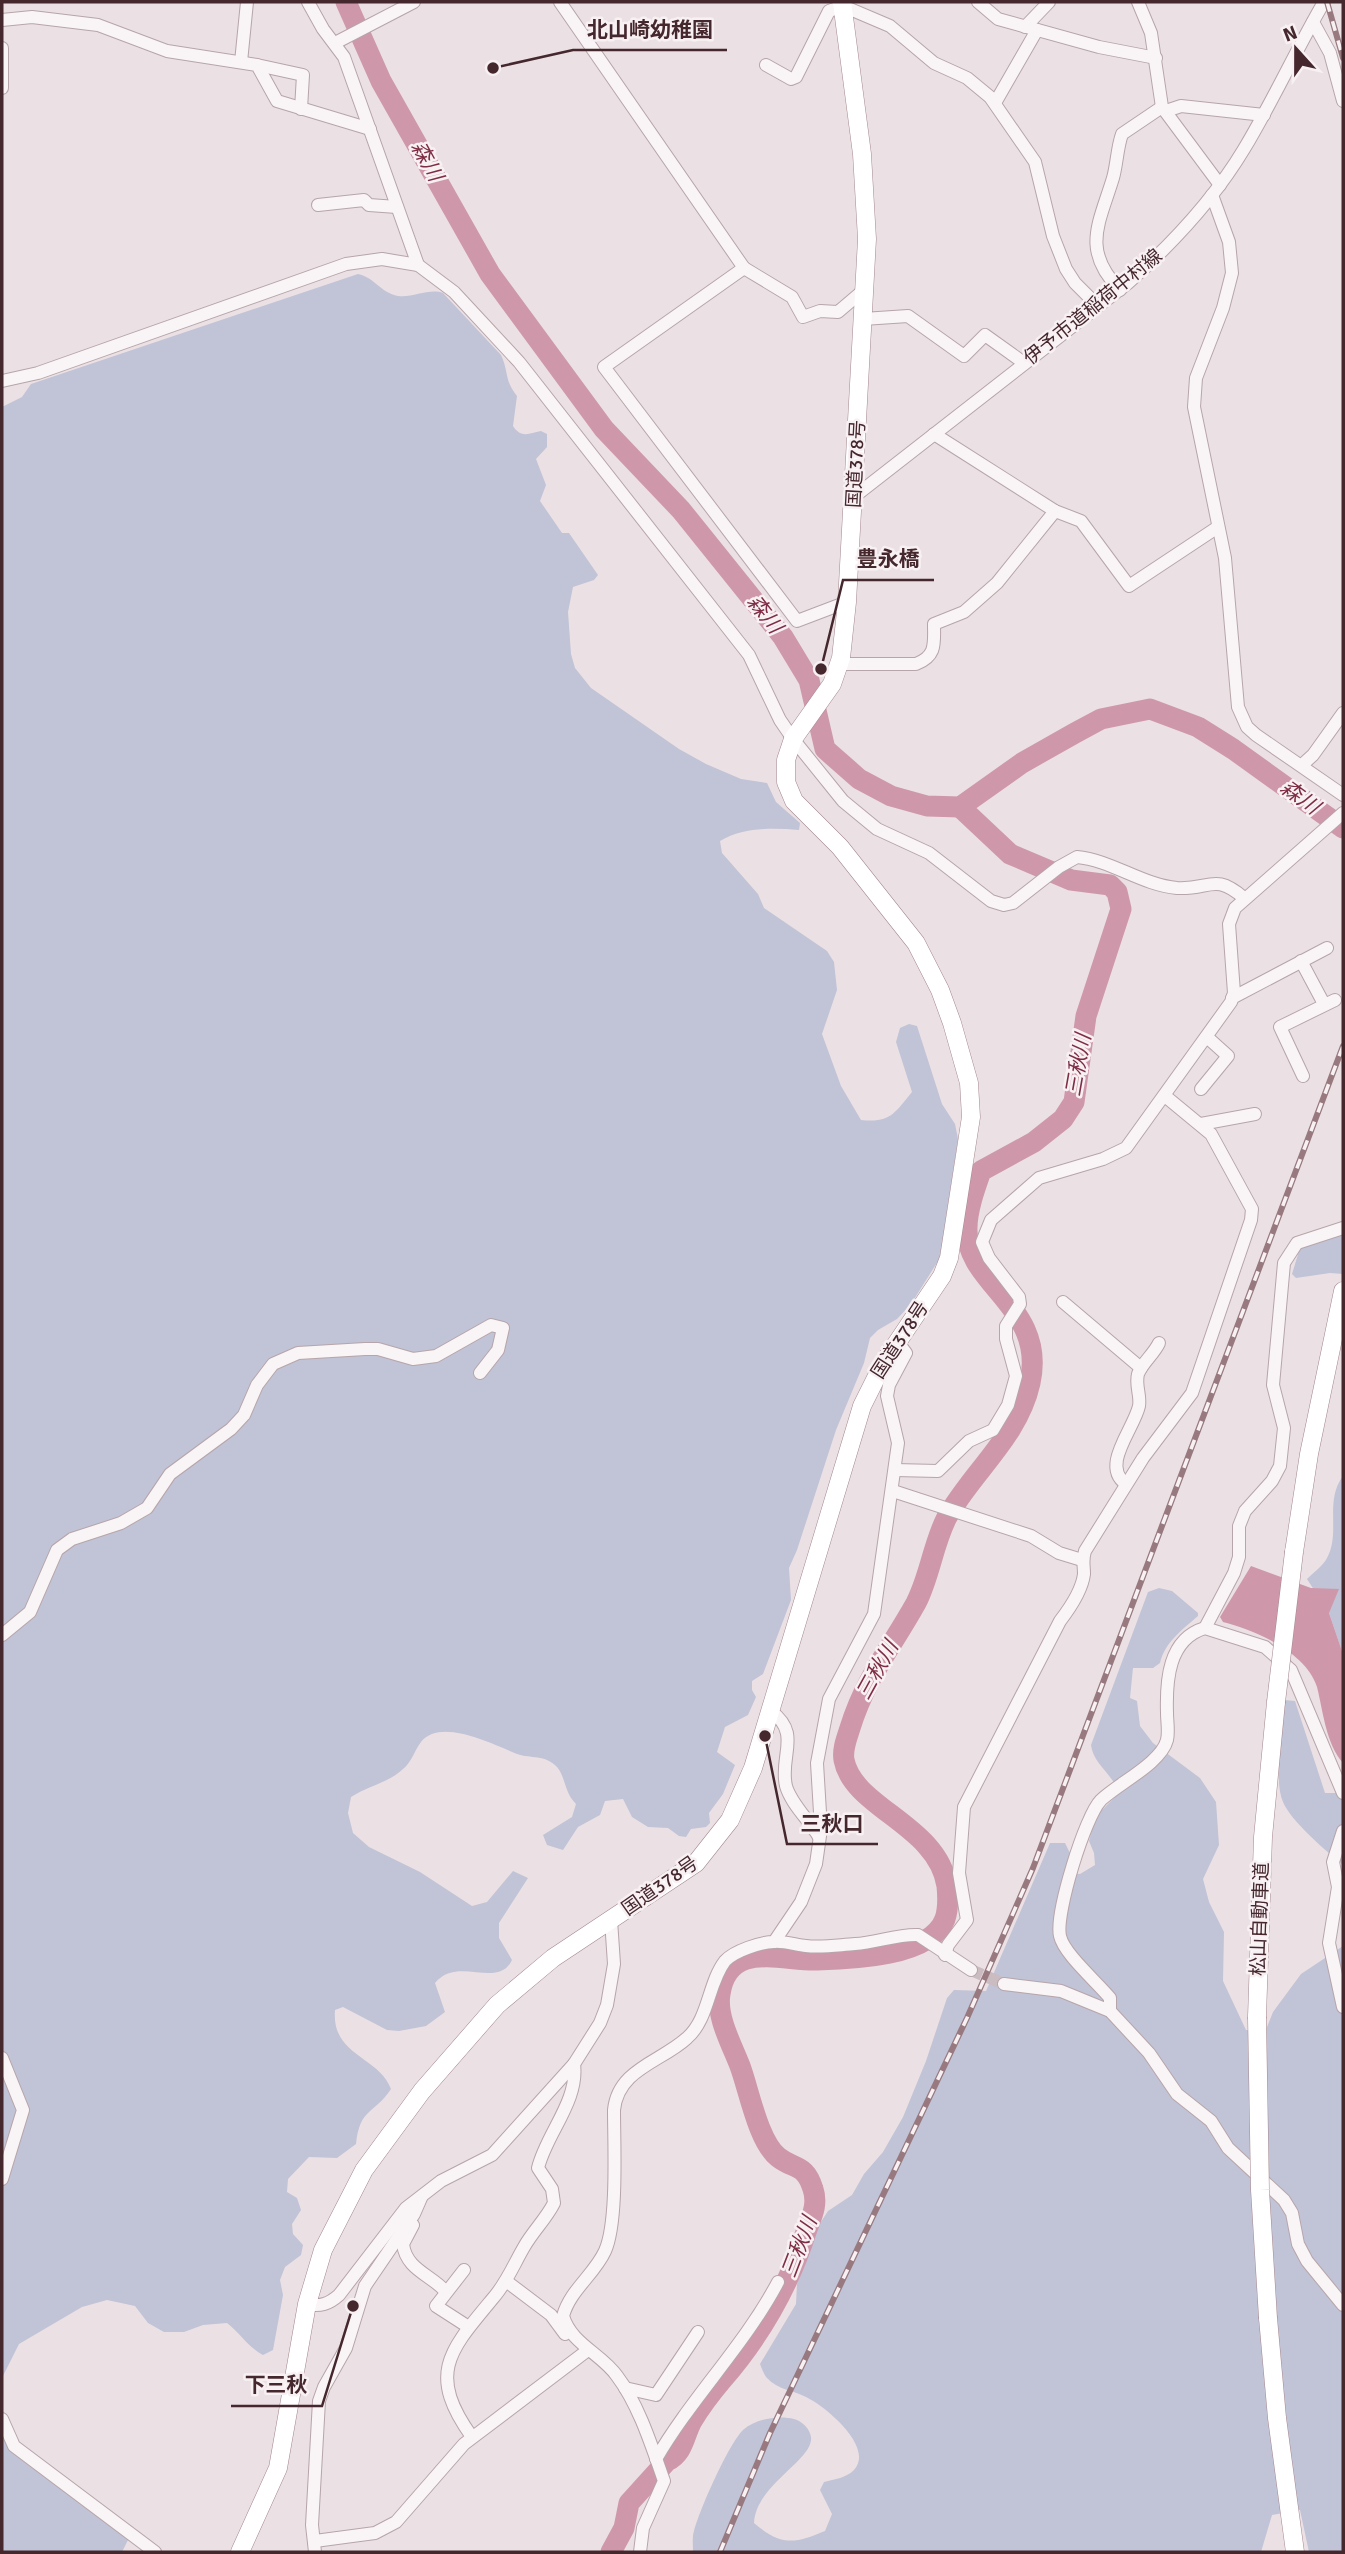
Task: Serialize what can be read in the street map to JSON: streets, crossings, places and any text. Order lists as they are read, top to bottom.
{
  "streets": {
    "highway": ["国道378号", "松山自動車道"],
    "street": ["伊予市道稲荷中村線"]
  },
  "crossings": [
    ["伊予市道稲荷中村線", "国道378号"]
  ],
  "water": ["森川", "三秋川"],
  "places": [
    "北山崎幼稚園",
    "豊永橋",
    "三秋口",
    "下三秋"
  ],
  "north": "top"
}
